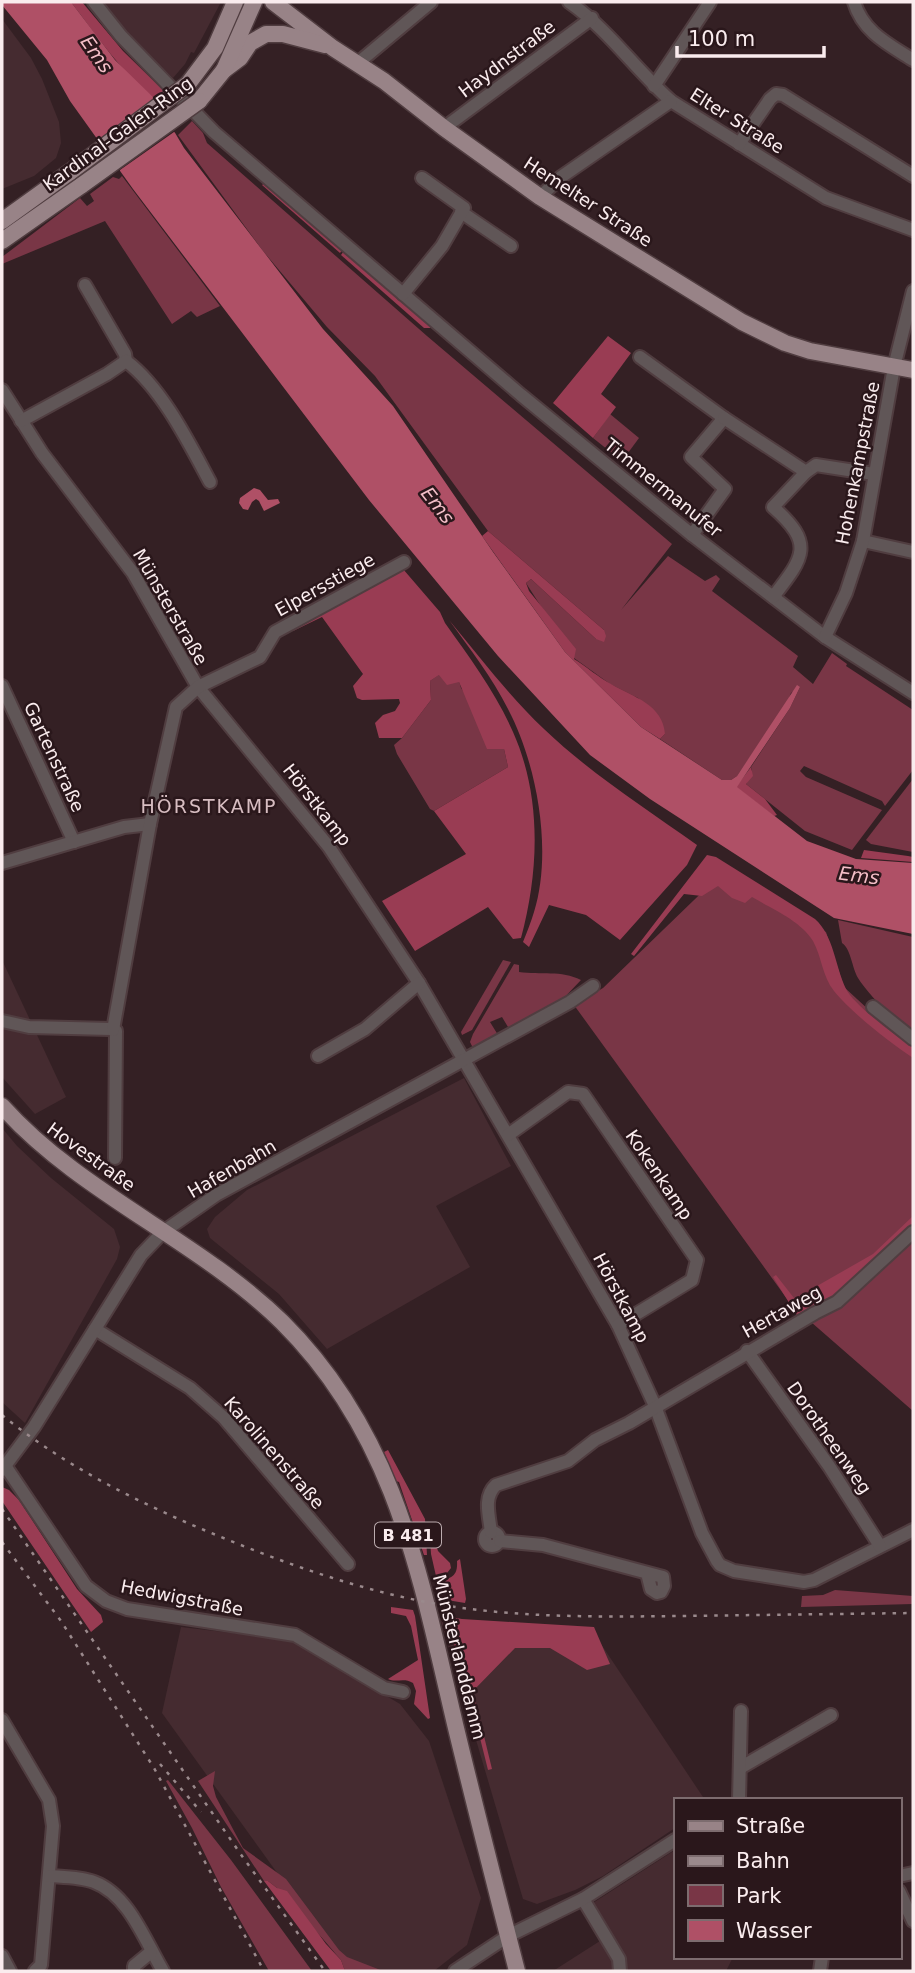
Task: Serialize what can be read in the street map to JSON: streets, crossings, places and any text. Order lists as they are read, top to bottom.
{
  "streets": {
    "main road": [
      "Kardinal-Galen-Ring",
      "Hemelter Straße",
      "Hovestraße",
      "B 481",
      "Münsterlanddamm"
    ],
    "street": [
      "Haydnstraße",
      "Elter Straße",
      "Hohenkampstraße",
      "Timmermanufer",
      "Elpersstiege",
      "Münsterstraße",
      "Gartenstraße",
      "Hörstkamp",
      "Hafenbahn",
      "Kokenkamp",
      "Hertaweg",
      "Dorotheenweg",
      "Karolinenstraße",
      "Hedwigstraße"
    ]
  },
  "crossings": [
    ["Haydnstraße", "Elter Straße"],
    ["Haydnstraße", "Hemelter Straße"],
    ["Hemelter Straße", "Hohenkampstraße"],
    ["Hohenkampstraße", "Timmermanufer"],
    ["Elpersstiege", "Münsterstraße"],
    ["Elpersstiege", "Hörstkamp"],
    ["Münsterstraße", "Hörstkamp"],
    ["Hörstkamp", "Hafenbahn"],
    ["Hörstkamp", "Kokenkamp"],
    ["Hörstkamp", "Hertaweg"],
    ["Hörstkamp", "Dorotheenweg"],
    ["Hovestraße", "Hafenbahn"],
    ["Hovestraße", "Münsterlanddamm"],
    ["Hafenbahn", "Karolinenstraße"],
    ["Hafenbahn", "Hedwigstraße"],
    ["Hafenbahn", "Münsterlanddamm"],
    ["Hertaweg", "Dorotheenweg"]
  ],
  "districts": ["HÖRSTKAMP"],
  "water": ["Ems"],
  "legend": [
    "Straße",
    "Bahn",
    "Park",
    "Wasser"
  ],
  "scale_bar": "100 m"
}
